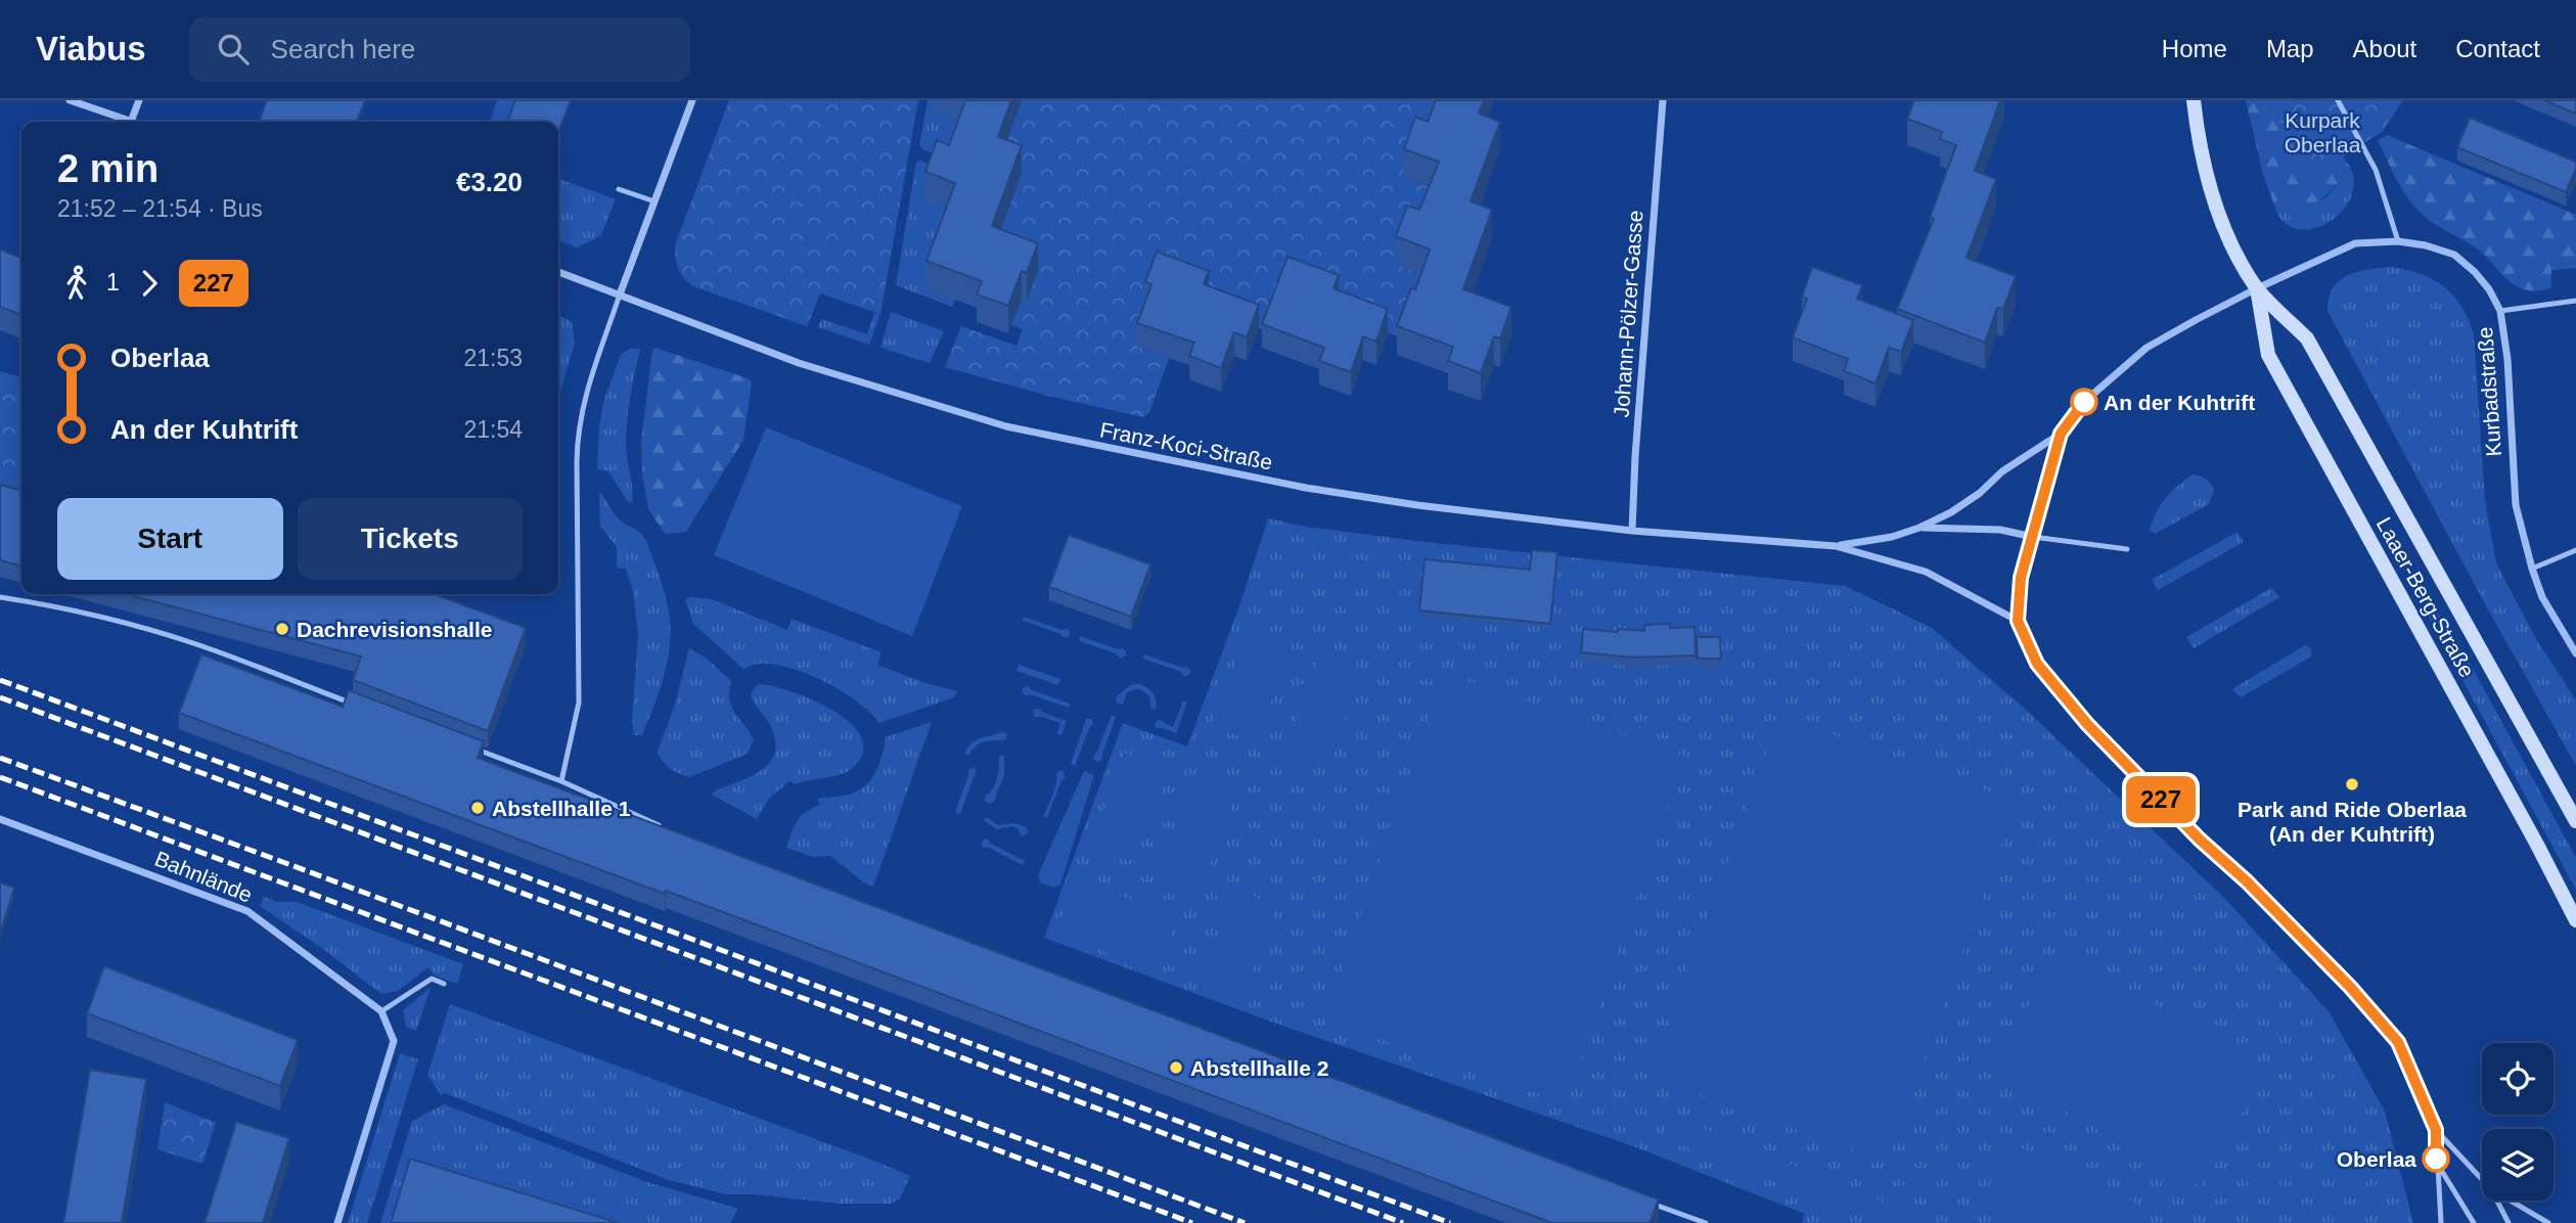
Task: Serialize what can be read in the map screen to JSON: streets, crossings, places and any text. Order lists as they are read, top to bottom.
{
  "streets": {
    "main road": ["Laaer-Berg-Straße"],
    "street": [
      "Johann-Pölzer-Gasse",
      "Kurbadstraße",
      "Franz-Koci-Straße",
      "Bahnlände"
    ]
  },
  "crossings": [
    ["Johann-Pölzer-Gasse", "Franz-Koci-Straße"],
    ["Kurbadstraße", "Franz-Koci-Straße"],
    ["Kurbadstraße", "Laaer-Berg-Straße"],
    ["Franz-Koci-Straße", "Laaer-Berg-Straße"]
  ],
  "parks": ["Kurpark Oberlaa"],
  "places": [
    "An der Kuhtrift",
    "Dachrevisionshalle",
    "Park and Ride Oberlaa (An der Kuhtrift)",
    "Abstellhalle 1",
    "Abstellhalle 2",
    "Oberlaa"
  ],
  "lines": ["bus line 227"],
  "page": {
    "header": "Viabus",
    "search": "Search here",
    "nav": [
      "Home",
      "Map",
      "About",
      "Contact"
    ],
    "on_map": "227",
    "heading": ["2 min", "21:52 – 21:54 · Bus", "€3.20"],
    "legs": ["1", "227"],
    "list": [
      {
        "name": "Oberlaa",
        "value": "21:53"
      },
      {
        "name": "An der Kuhtrift",
        "value": "21:54"
      }
    ],
    "buttons": ["Start", "Tickets"]
  }
}
